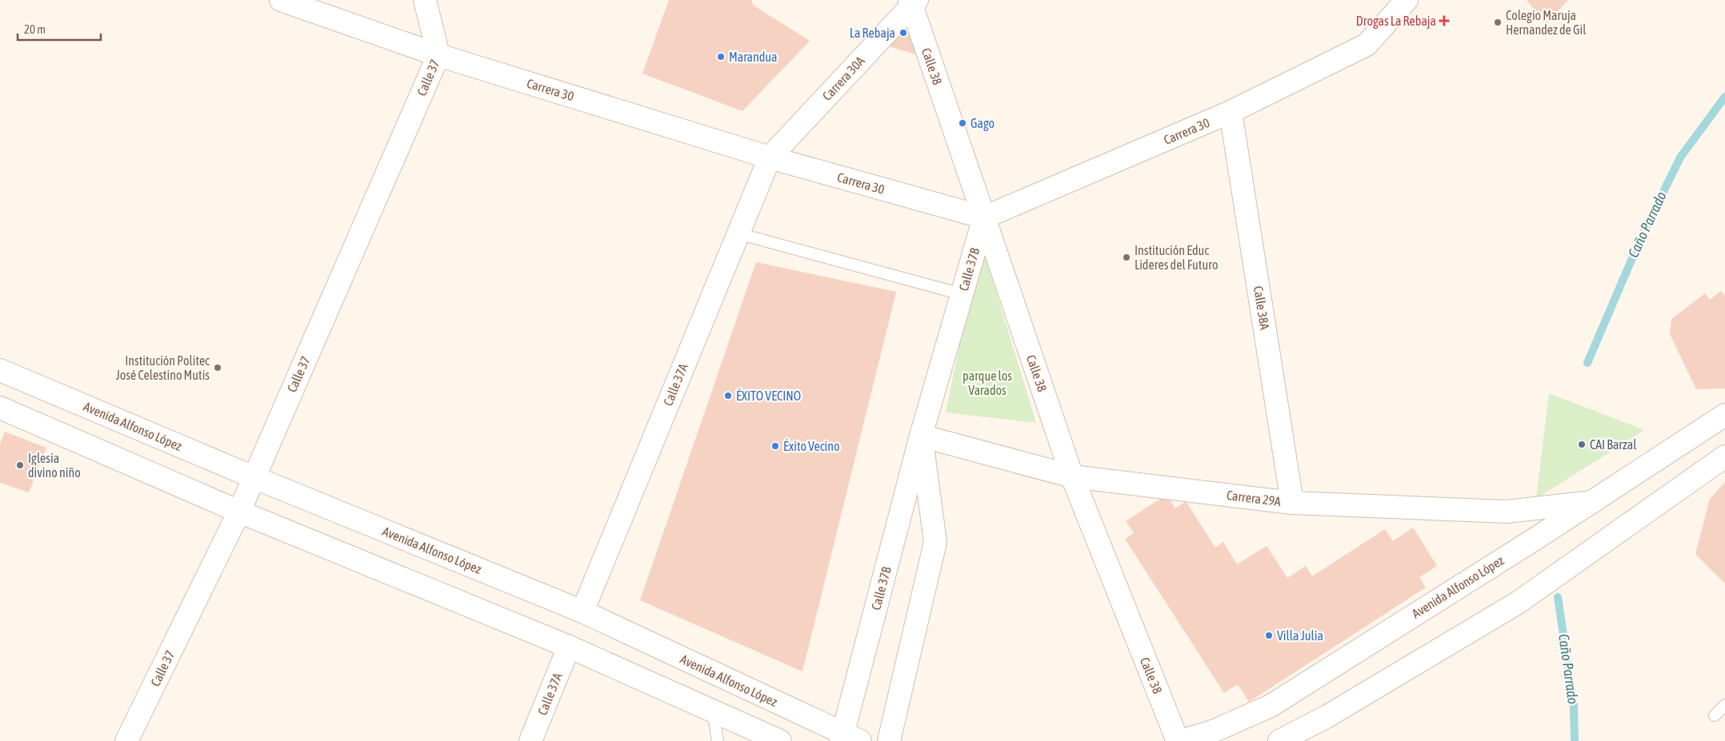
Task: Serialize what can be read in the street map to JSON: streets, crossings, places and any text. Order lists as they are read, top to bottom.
{
  "streets": {
    "street": [
      "Calle 38",
      "Calle 37",
      "Carrera 30A",
      "Carrera 30",
      "Calle 37B",
      "Calle 38A",
      "Calle 37A",
      "Avenida Alfonso López",
      "Carrera 29A"
    ]
  },
  "crossings": [
    ["Calle 38", "Carrera 30A"],
    ["Calle 38", "Carrera 30"],
    ["Calle 38", "Calle 37B"],
    ["Calle 38", "Carrera 29A"],
    ["Calle 37", "Carrera 30"],
    ["Calle 37", "Avenida Alfonso López"],
    ["Carrera 30A", "Carrera 30"],
    ["Carrera 30A", "Calle 37A"],
    ["Carrera 30", "Calle 37B"],
    ["Carrera 30", "Calle 38A"],
    ["Carrera 30", "Calle 37A"],
    ["Calle 37B", "Avenida Alfonso López"],
    ["Calle 37B", "Carrera 29A"],
    ["Calle 38A", "Carrera 29A"],
    ["Calle 37A", "Avenida Alfonso López"],
    ["Avenida Alfonso López", "Carrera 29A"]
  ],
  "water": ["Caño Parrado"],
  "parks": ["parque los Varados"],
  "places": {
    "health": ["Drogas La Rebaja"],
    "other": [
      "Colegio Maruja Hernandez de Gil",
      "La Rebaja",
      "Marandua",
      "Gago",
      "Institución Educ Lideres del Futuro",
      "Institución Politec José Celestino Mutis",
      "ÉXITO VECINO",
      "CAI Barzal",
      "Éxito Vecino",
      "Iglesia divino niño",
      "Villa Julia"
    ]
  },
  "scale_bar": "20 m"
}
